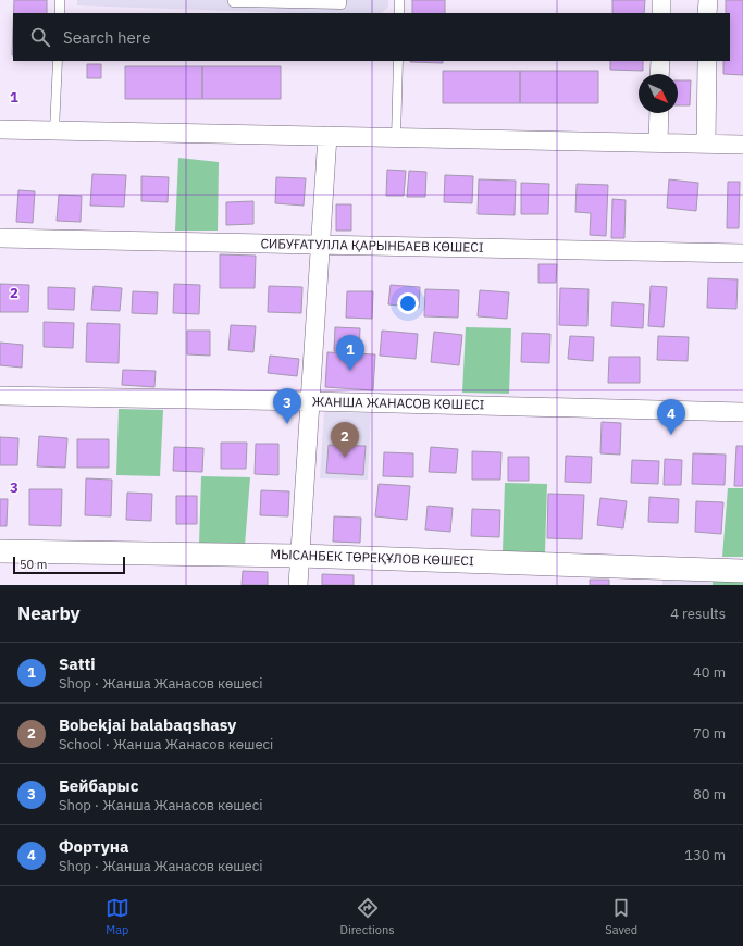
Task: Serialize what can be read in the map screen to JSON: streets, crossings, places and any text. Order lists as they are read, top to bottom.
{
  "streets": {
    "street": ["СИБУҒАТУЛЛА ҚАРЫНБАЕВ КӨШЕСІ", "ЖАНША ЖАНАСОВ КӨШЕСІ", "МЫСАНБЕК ТӨРЕҚҰЛОВ КӨШЕСІ"]
  },
  "scale_bar": "50 m",
  "north": "bottom right",
  "page": {
    "search": "Search here",
    "pins": [
      "1",
      "3",
      "4",
      "2"
    ],
    "scale": "50 m",
    "heading": ["Nearby", "4 results"],
    "list": [
      {
        "mark": "1",
        "name": "Satti",
        "note": "Shop · Жанша Жанасов көшесі",
        "value": "40 m"
      },
      {
        "mark": "2",
        "name": "Bobekjai balabaqshasy",
        "note": "School · Жанша Жанасов көшесі",
        "value": "70 m"
      },
      {
        "mark": "3",
        "name": "Бейбарыс",
        "note": "Shop · Жанша Жанасов көшесі",
        "value": "80 m"
      },
      {
        "mark": "4",
        "name": "Фортуна",
        "note": "Shop · Жанша Жанасов көшесі",
        "value": "130 m"
      }
    ],
    "nav": ["Map", "Directions", "Saved"]
  },
  "grid": {
    "rows": ["1", "2", "3"]
  }
}
